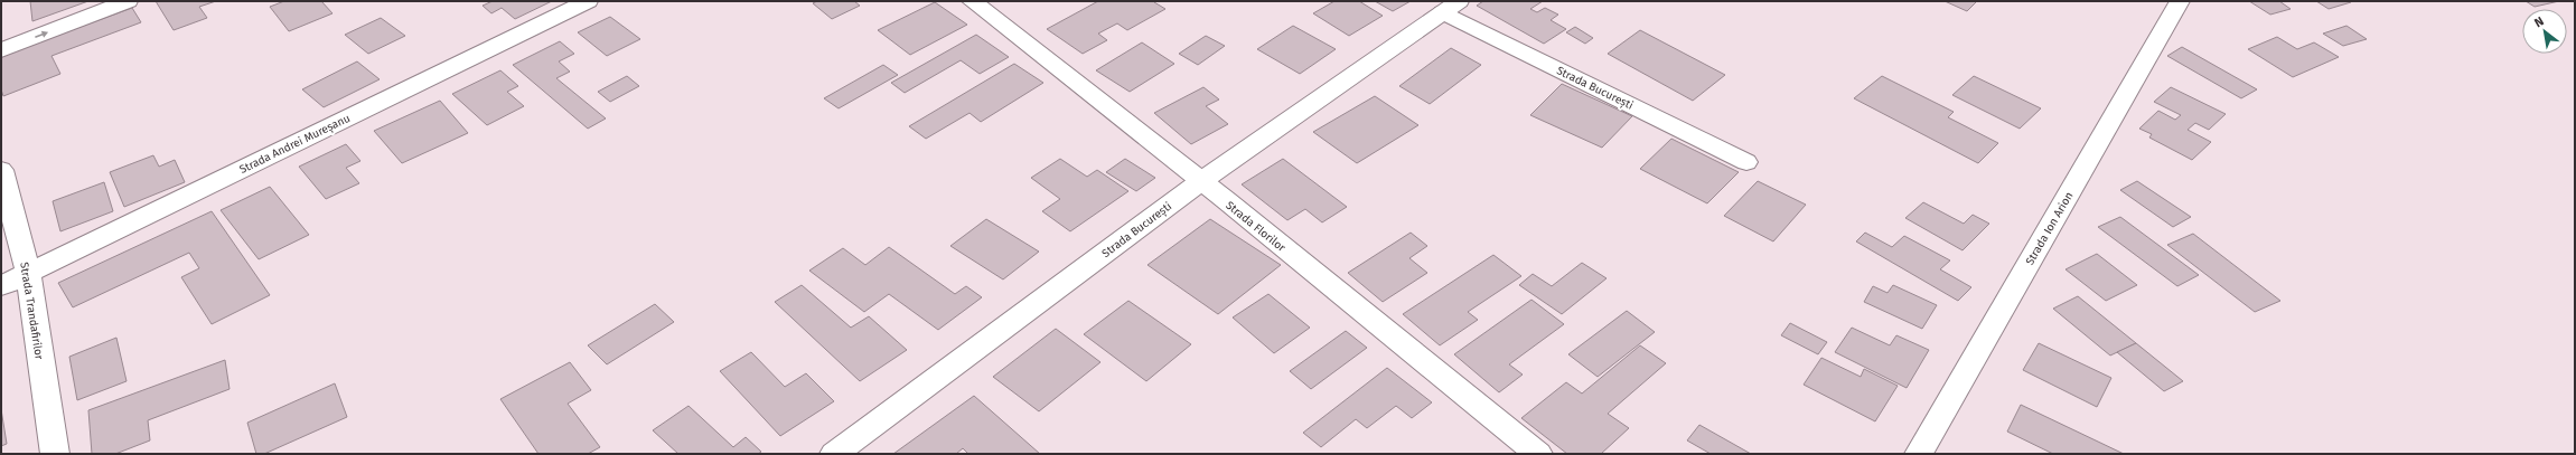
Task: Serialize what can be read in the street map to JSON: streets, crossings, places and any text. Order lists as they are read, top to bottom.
{
  "streets": {
    "street": [
      "Strada București",
      "Strada Andrei Mureșanu",
      "Strada Florilor",
      "Strada Ion Arion",
      "Strada Trandafirilor"
    ]
  },
  "crossings": [
    ["Strada București", "Strada Florilor"],
    ["Strada Andrei Mureșanu", "Strada Trandafirilor"]
  ],
  "north": "top left"
}
